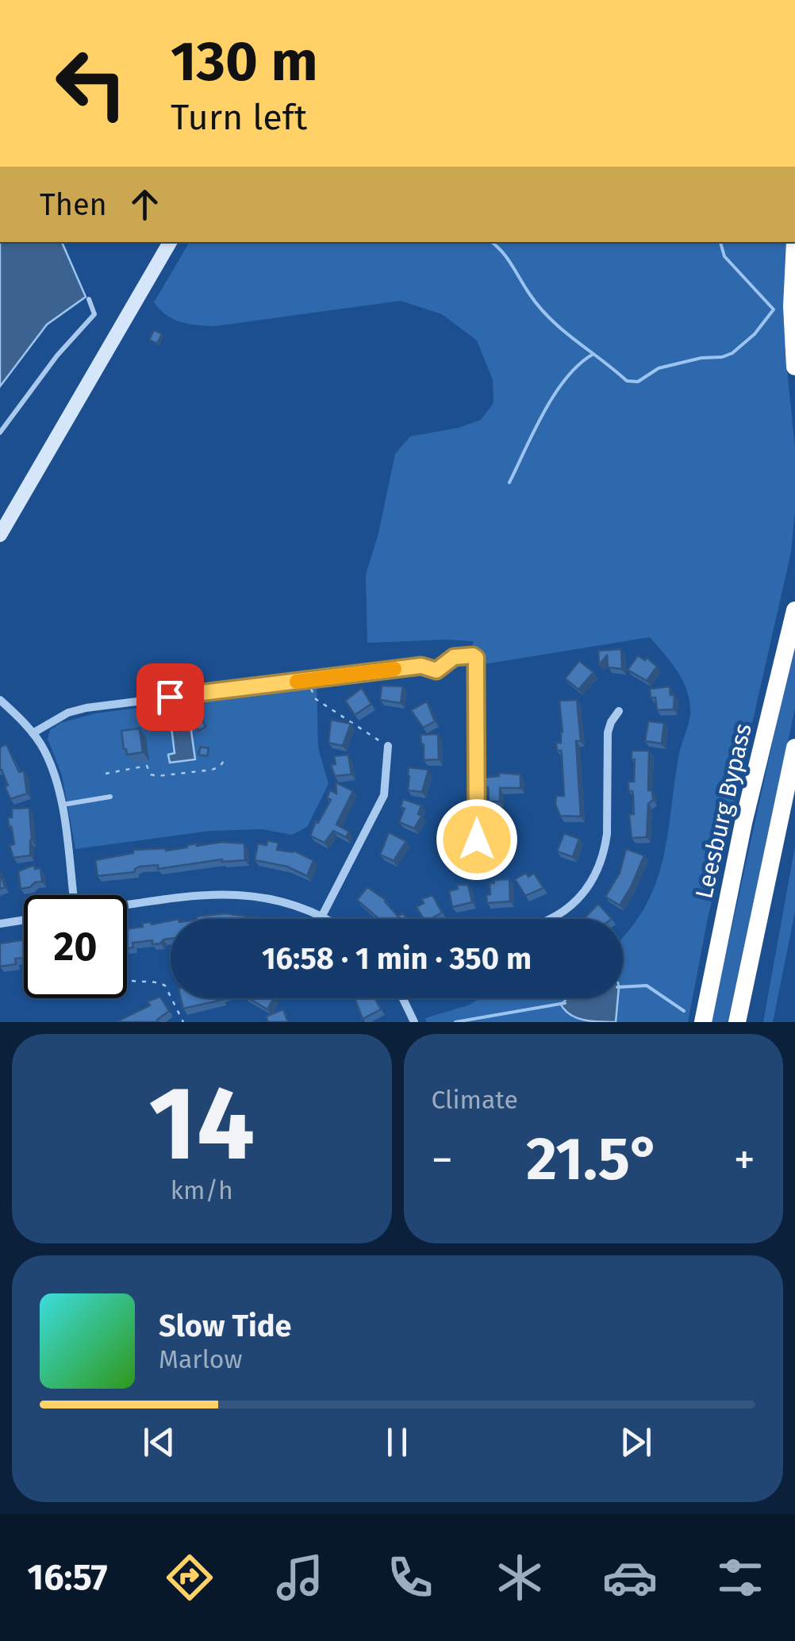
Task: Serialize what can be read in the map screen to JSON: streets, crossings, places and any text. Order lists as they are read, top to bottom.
{
  "streets": {
    "highway": ["Leesburg Bypass"]
  },
  "page": {
    "turn": ["130 m", "Turn left"],
    "then": "Then",
    "limit": "20",
    "trip": "16:58 · 1 min · 350 m",
    "tile": [
      ["14", "km/h"],
      "Climate"
    ],
    "heat": ["−", "21.5°", "+"],
    "song": ["Slow Tide", "Marlow"],
    "tabs": "16:57"
  }
}
